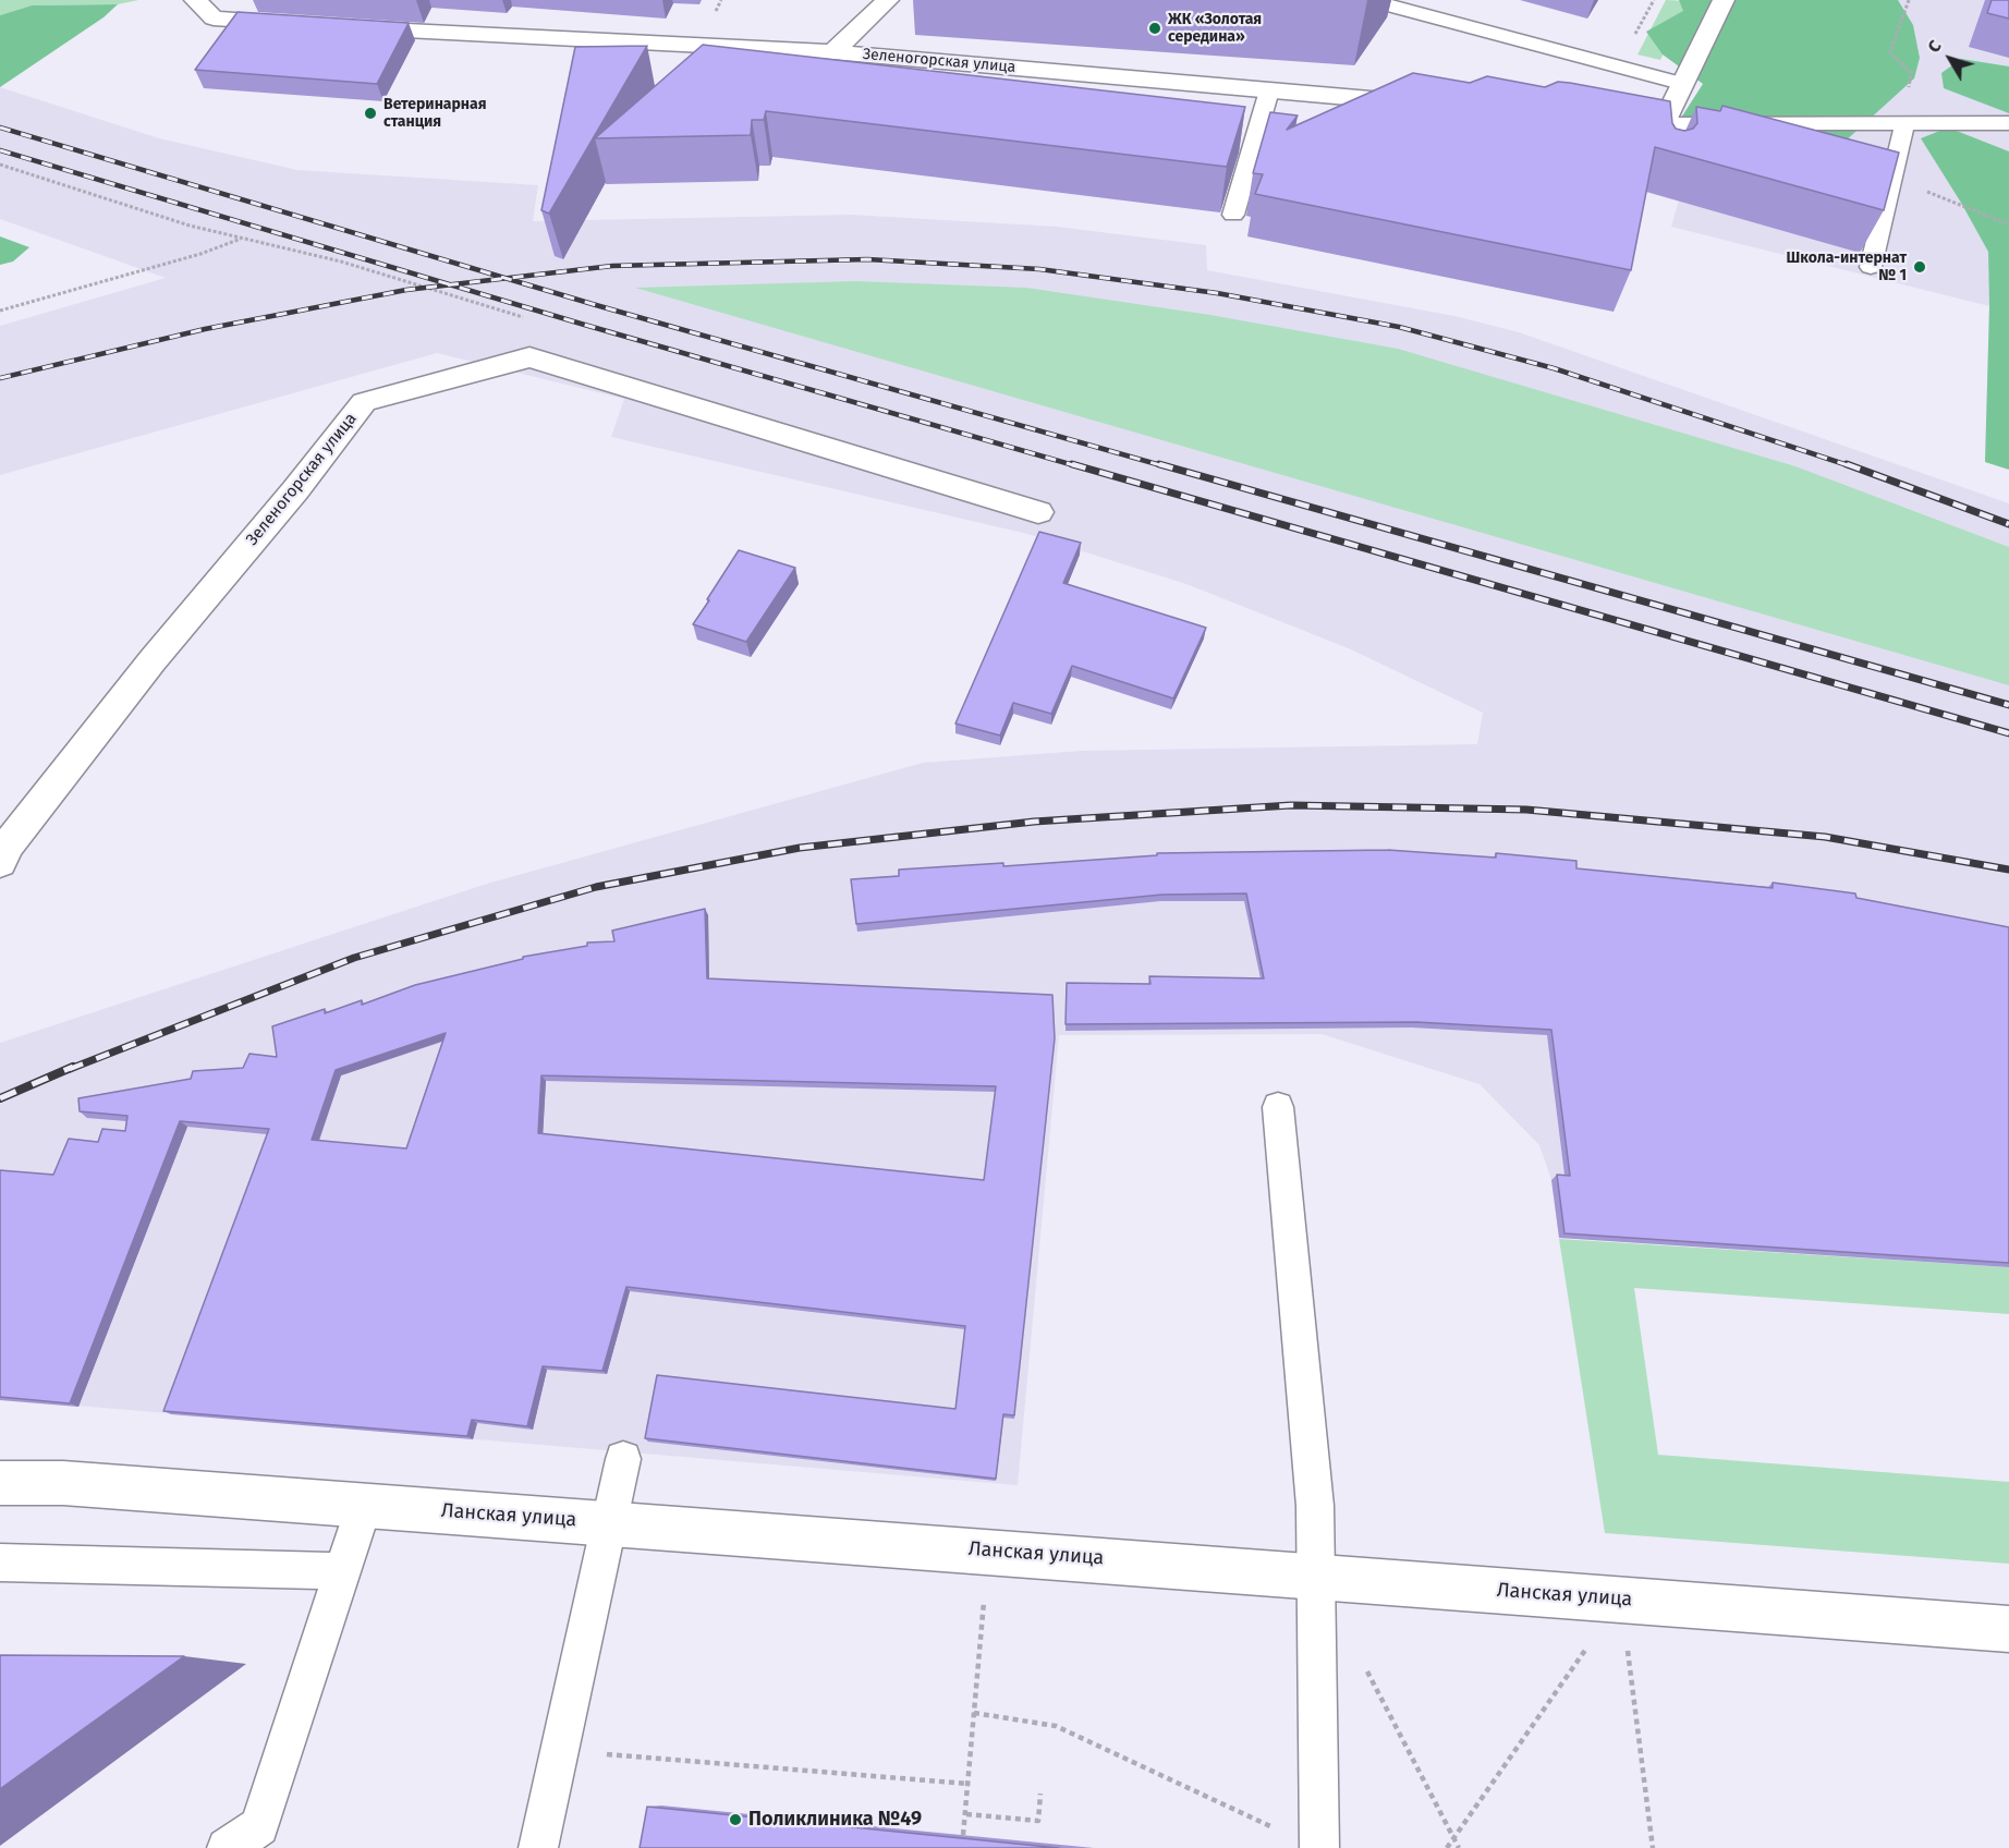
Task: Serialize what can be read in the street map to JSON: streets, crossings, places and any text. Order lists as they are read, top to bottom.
{
  "streets": {
    "street": ["Зеленогорская улица", "Ланская улица"]
  },
  "places": [
    "ЖК «Золотая середина»",
    "Ветеринарная станция",
    "Школа-интернат № 1",
    "Поликлиника №49"
  ],
  "north": "top left"
}
